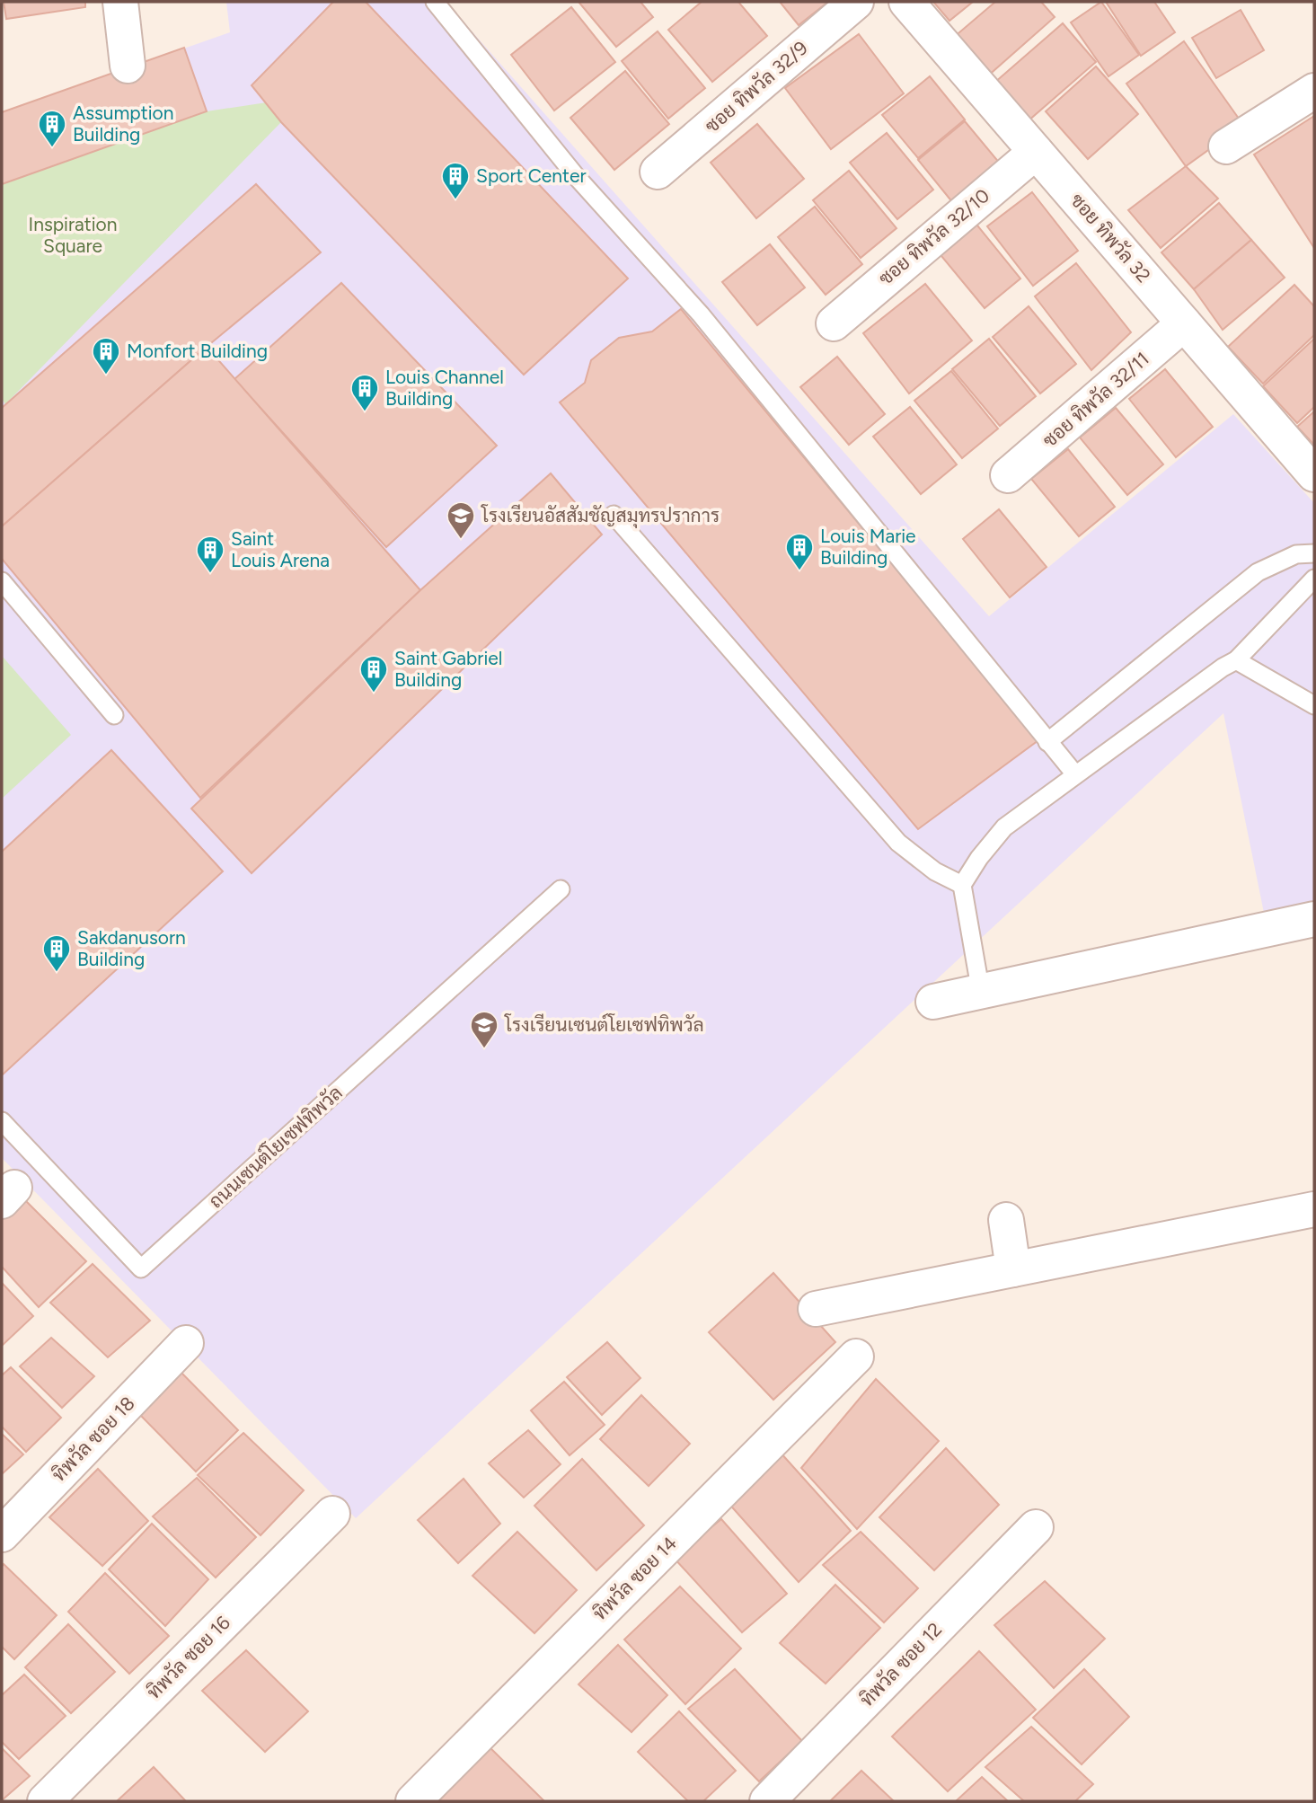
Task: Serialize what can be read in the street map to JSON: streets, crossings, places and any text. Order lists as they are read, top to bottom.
{
  "streets": {
    "street": [
      "ซอย ทิพวัล 32/9",
      "ซอย ทิพวัล 32/10",
      "ซอย ทิพวัล 32",
      "ซอย ทิพวัล 32/11",
      "ทิพวัล ซอย 18",
      "ทิพวัล ซอย 14",
      "ทิพวัล ซอย 16",
      "ทิพวัล ซอย 12"
    ],
    "lane": ["ถนนเซนต์โยเซฟทิพวัล"]
  },
  "crossings": [
    ["ซอย ทิพวัล 32/10", "ซอย ทิพวัล 32"],
    ["ซอย ทิพวัล 32", "ซอย ทิพวัล 32/11"]
  ],
  "parks": ["Inspiration Square"],
  "places": {
    "building": [
      "Assumption Building",
      "Sport Center",
      "Monfort Building",
      "Louis Channel Building",
      "Louis Marie Building",
      "Saint Louis Arena",
      "Saint Gabriel Building",
      "Sakdanusorn Building"
    ],
    "school or university": ["โรงเรียนอัสสัมชัญสมุทรปราการ", "โรงเรียนเซนต์โยเซฟทิพวัล"]
  }
}
